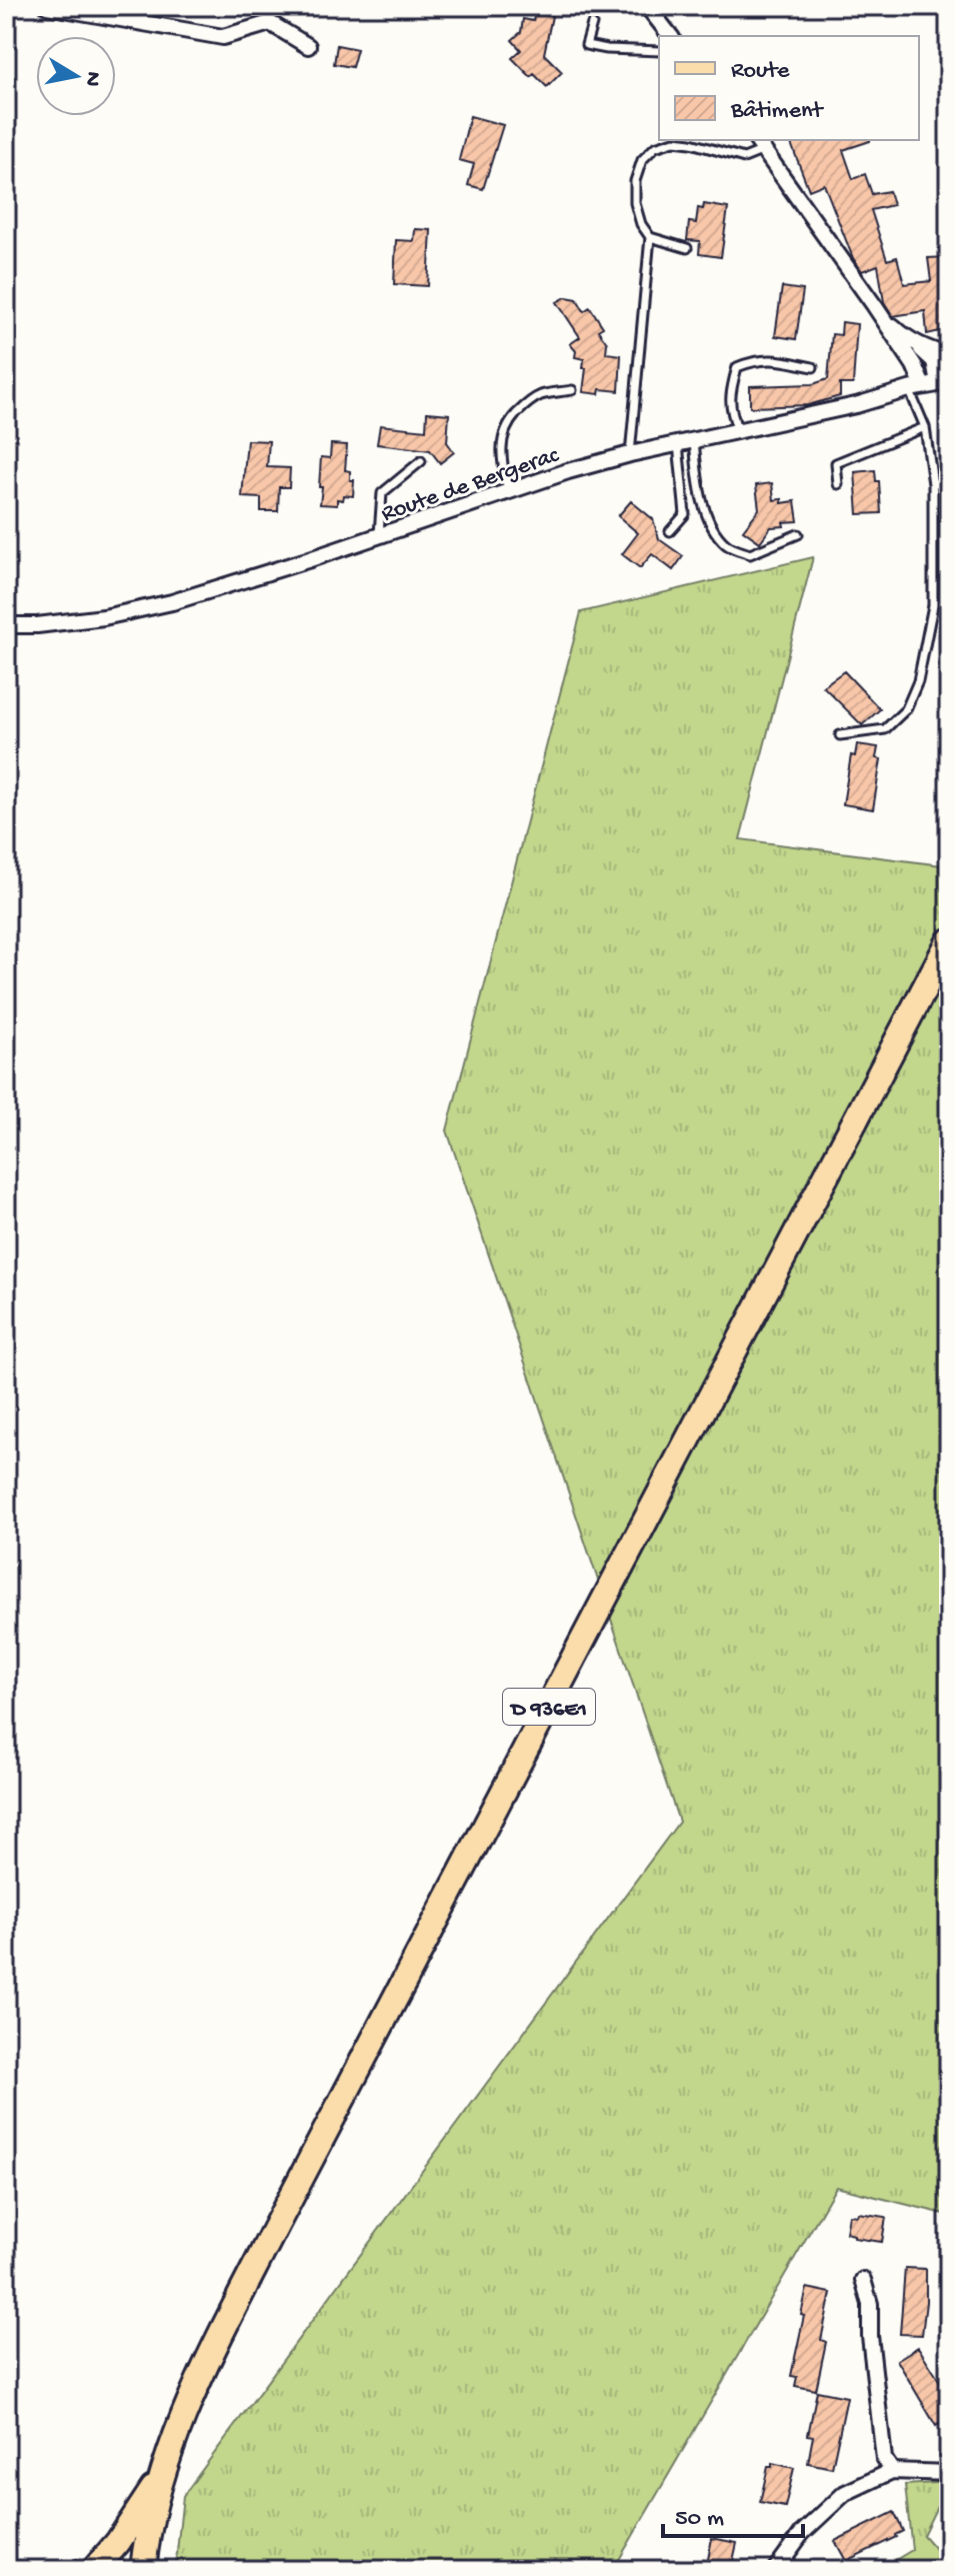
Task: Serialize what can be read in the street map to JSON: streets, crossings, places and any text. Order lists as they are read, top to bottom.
{
  "streets": {
    "main road": ["D 936E1"],
    "street": ["Route de Bergerac"]
  },
  "legend": ["Route", "Bâtiment"],
  "scale_bar": "50 m",
  "north": "right"
}
